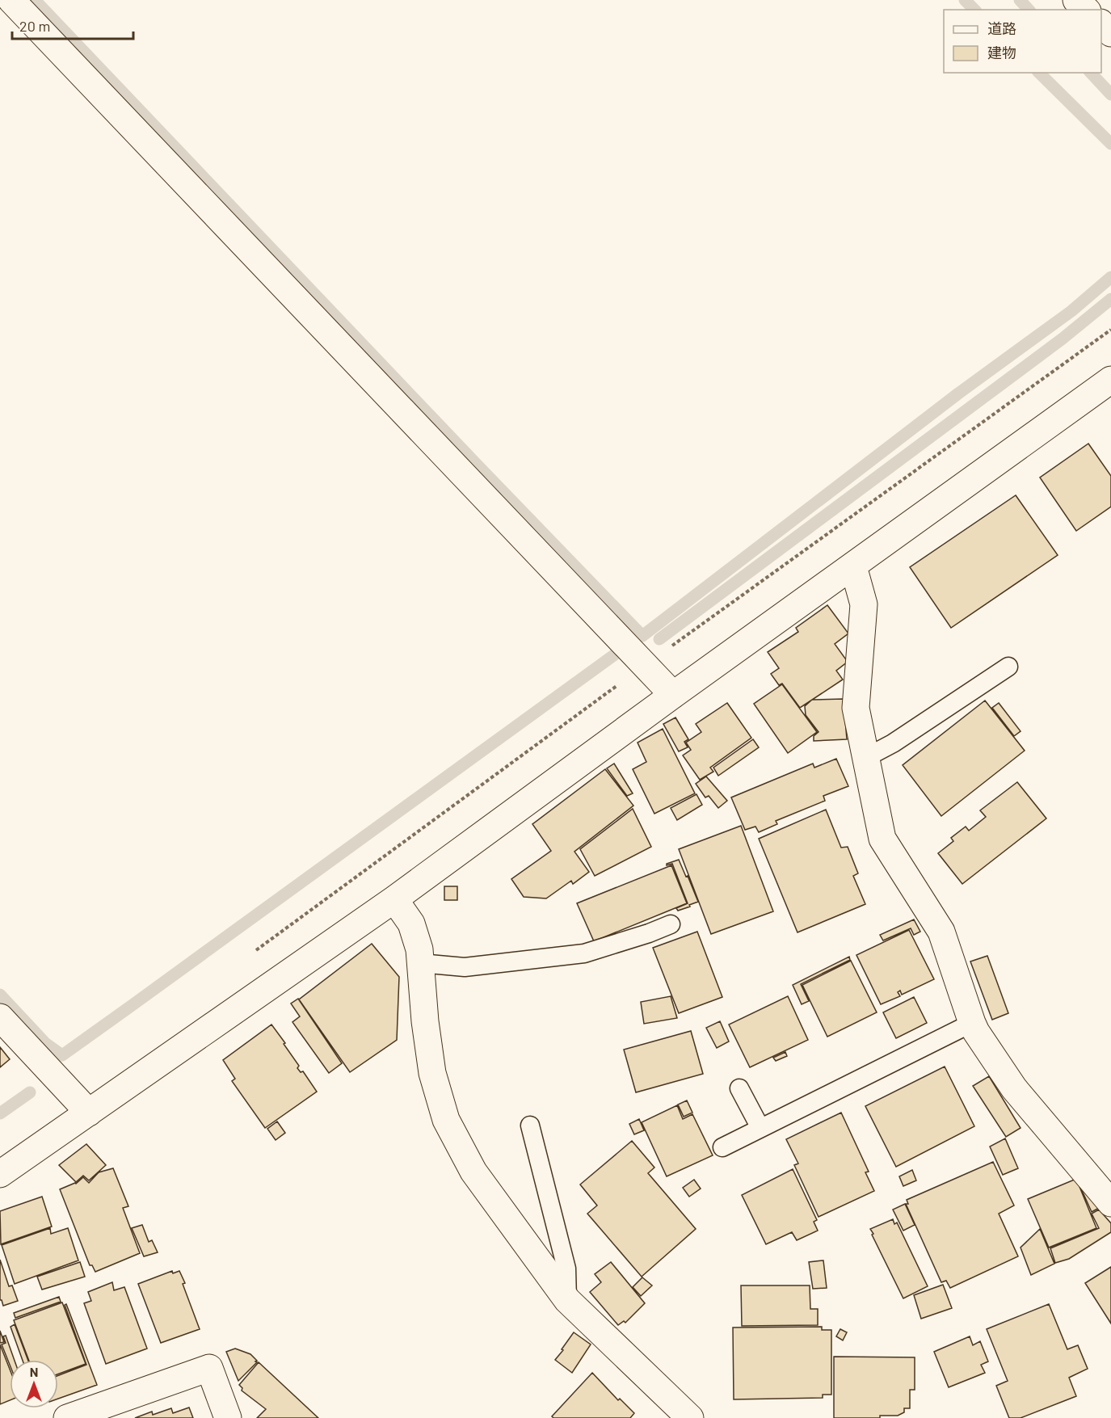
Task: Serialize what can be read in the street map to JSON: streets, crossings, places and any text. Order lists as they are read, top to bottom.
{
  "legend": ["道路", "建物"],
  "scale_bar": "20 m",
  "north": "top"
}
